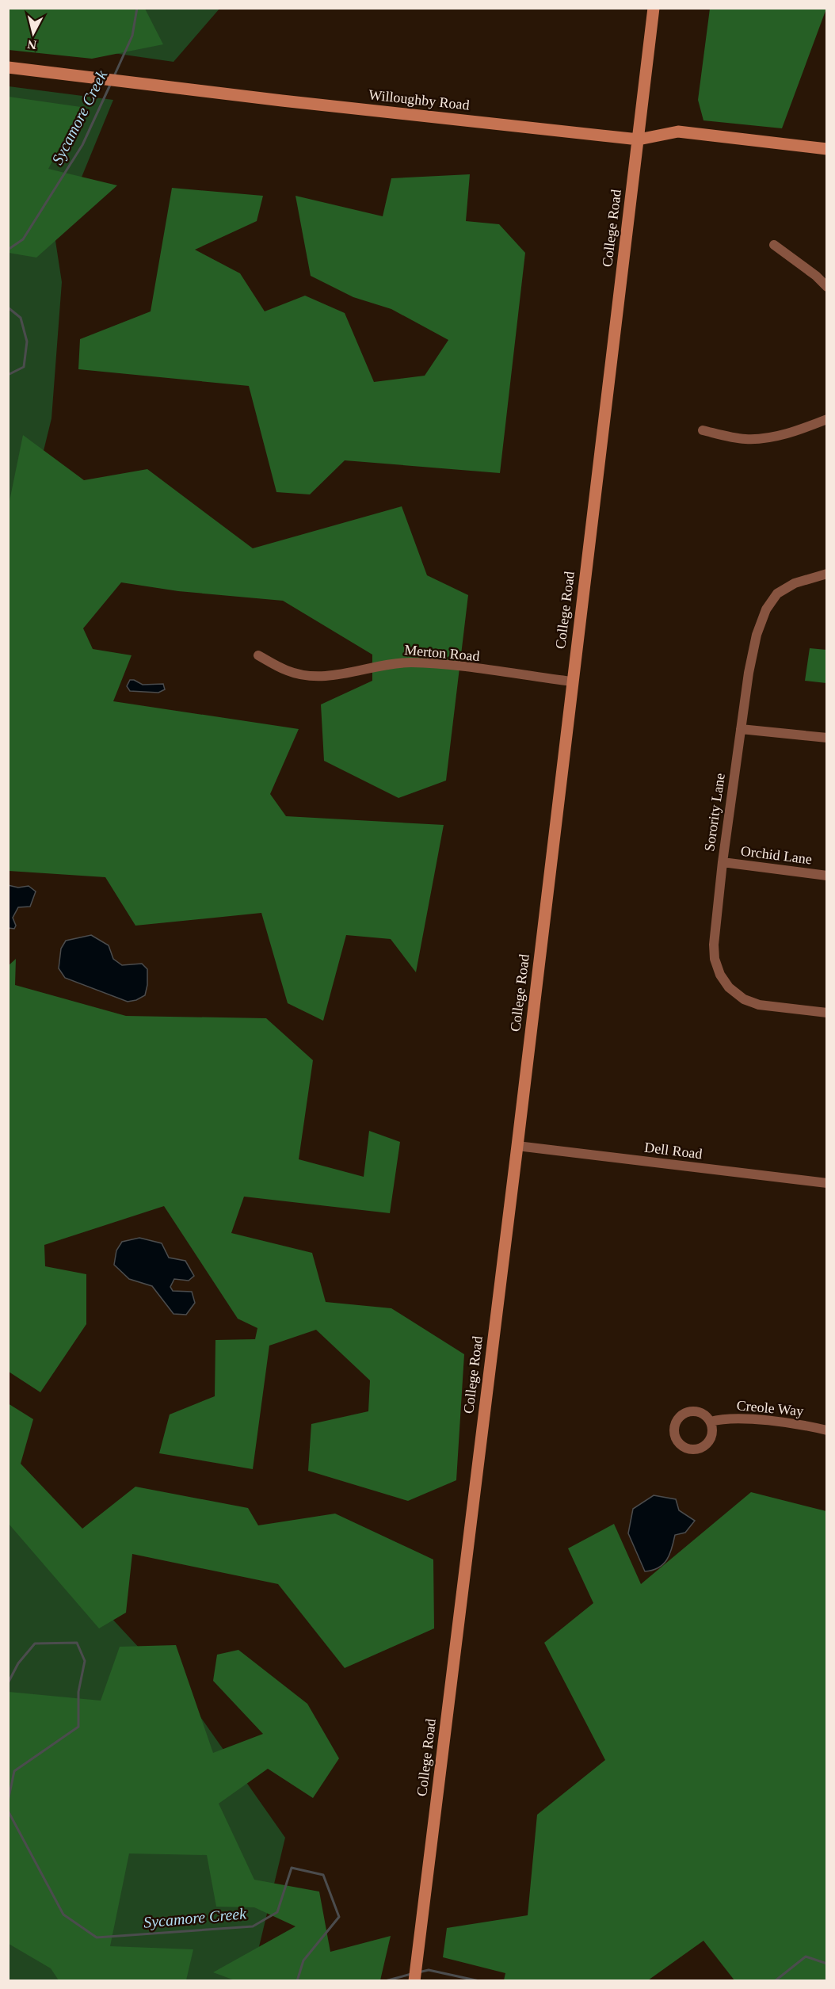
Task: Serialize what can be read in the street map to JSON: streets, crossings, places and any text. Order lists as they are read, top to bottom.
{
  "streets": {
    "street": [
      "Willoughby Road",
      "College Road",
      "Merton Road",
      "Sorority Lane",
      "Orchid Lane",
      "Dell Road",
      "Creole Way"
    ]
  },
  "crossings": [
    ["Willoughby Road", "College Road"],
    ["College Road", "Merton Road"],
    ["College Road", "Dell Road"],
    ["Sorority Lane", "Orchid Lane"]
  ],
  "water": ["Sycamore Creek"],
  "north": "bottom"
}
